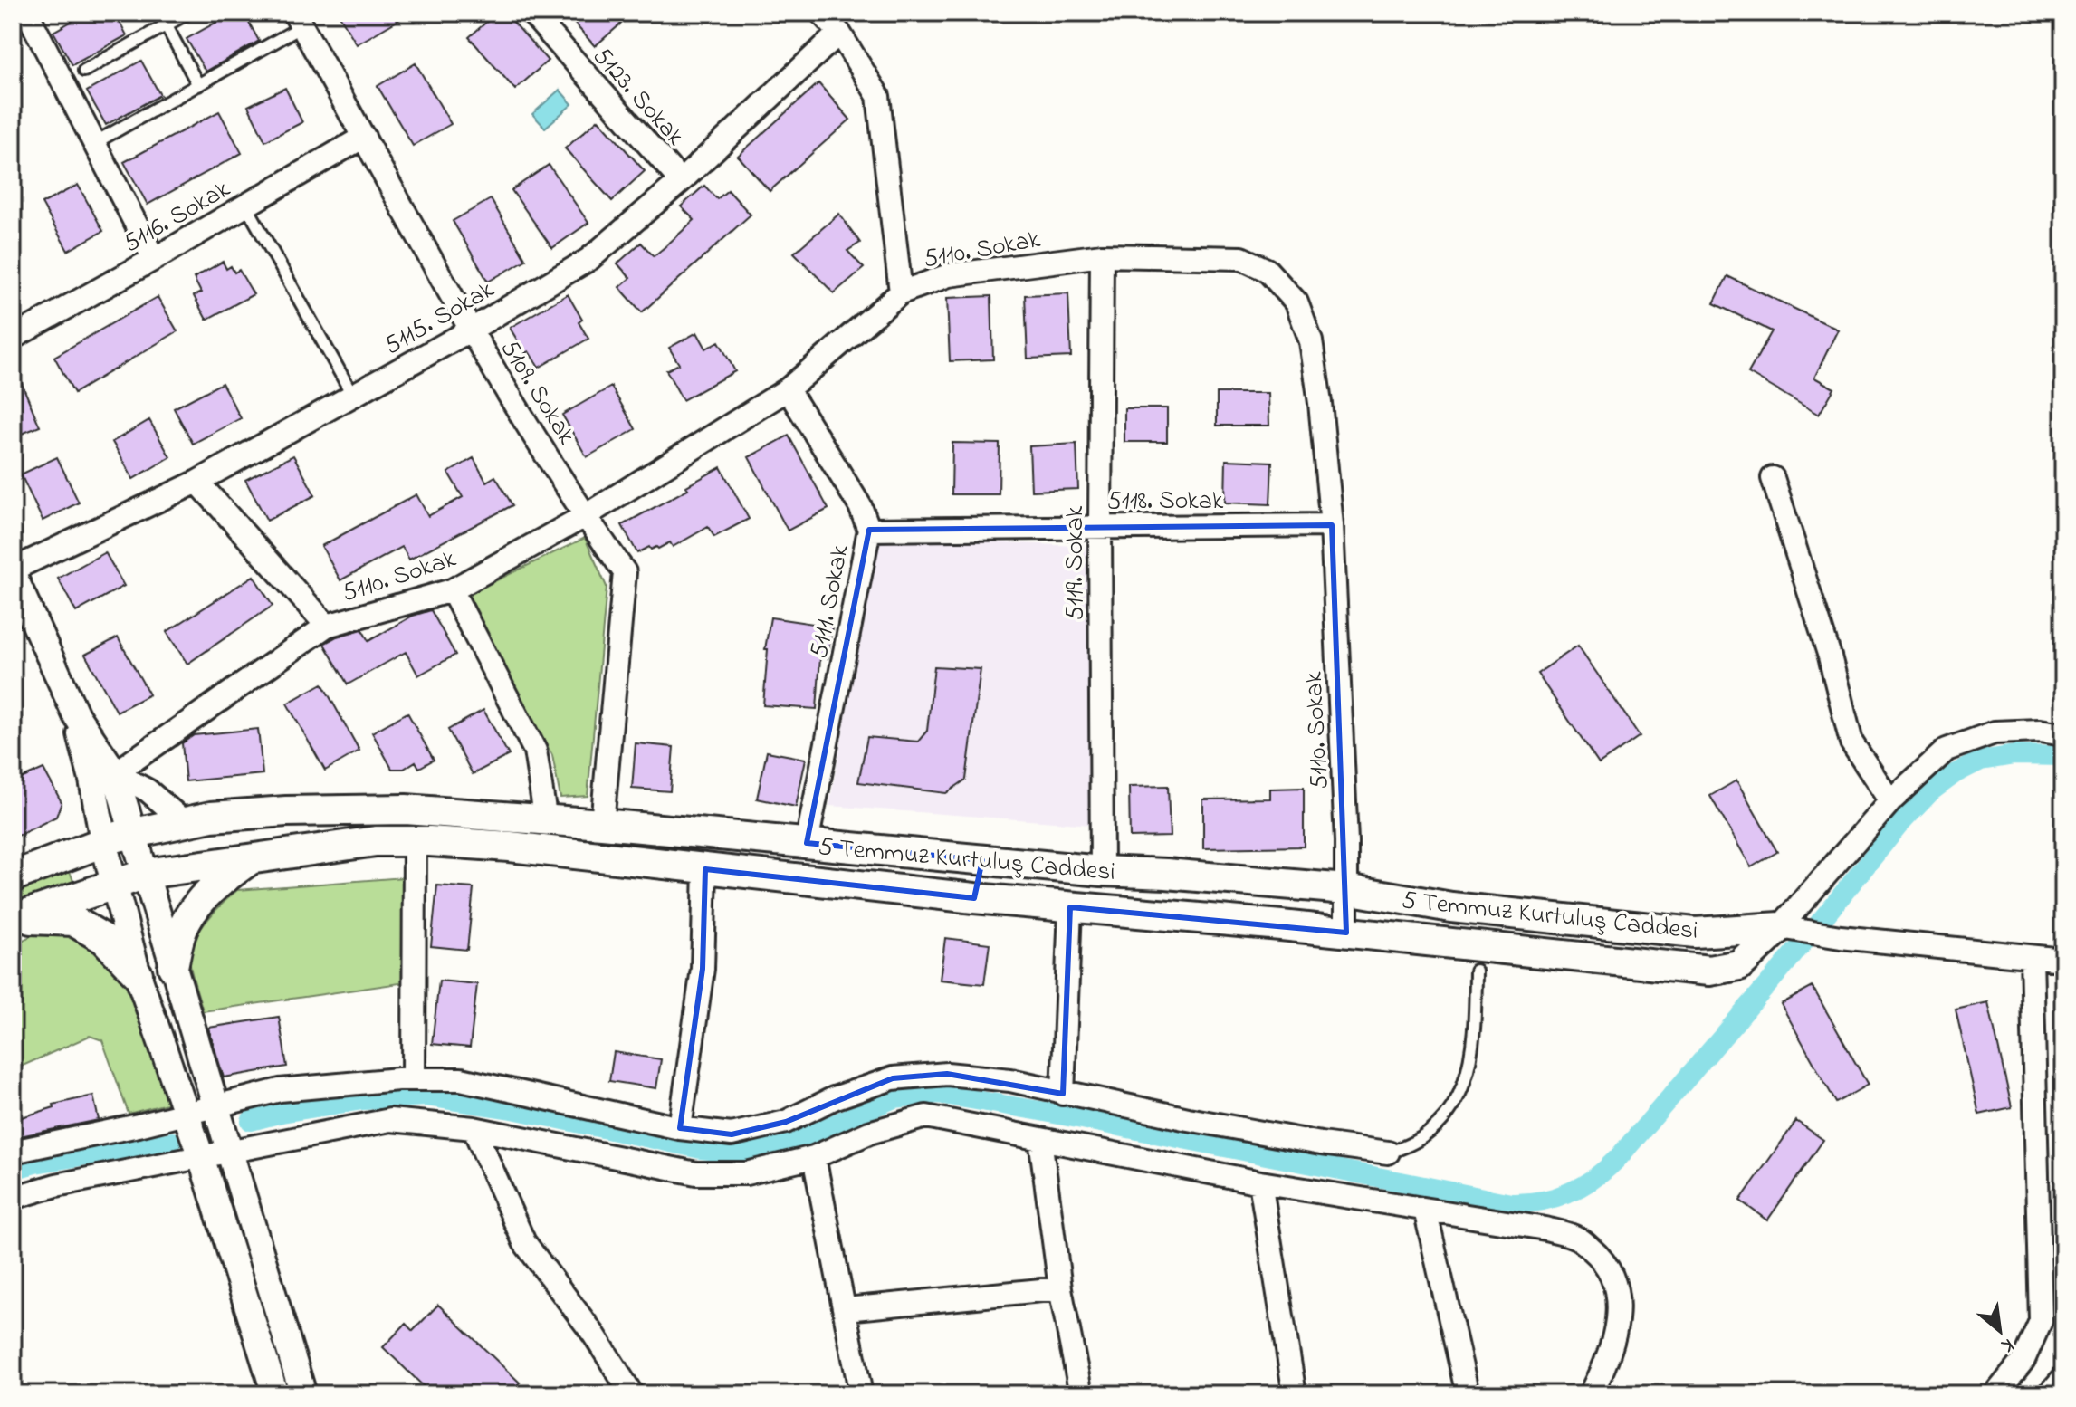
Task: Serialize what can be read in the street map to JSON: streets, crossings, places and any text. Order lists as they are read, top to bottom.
{
  "streets": {
    "main road": ["5 Temmuz Kurtuluş Caddesi"],
    "street": [
      "5123. Sokak",
      "5116. Sokak",
      "5110. Sokak",
      "5115. Sokak",
      "5109. Sokak",
      "5118. Sokak",
      "5119. Sokak",
      "5111. Sokak"
    ]
  },
  "crossings": [
    ["5123. Sokak", "5115. Sokak"],
    ["5116. Sokak", "5109. Sokak"],
    ["5110. Sokak", "5109. Sokak"],
    ["5110. Sokak", "5118. Sokak"],
    ["5110. Sokak", "5119. Sokak"],
    ["5110. Sokak", "5111. Sokak"],
    ["5110. Sokak", "5 Temmuz Kurtuluş Caddesi"],
    ["5115. Sokak", "5109. Sokak"],
    ["5109. Sokak", "5 Temmuz Kurtuluş Caddesi"],
    ["5118. Sokak", "5119. Sokak"],
    ["5118. Sokak", "5111. Sokak"],
    ["5119. Sokak", "5 Temmuz Kurtuluş Caddesi"],
    ["5111. Sokak", "5 Temmuz Kurtuluş Caddesi"]
  ],
  "north": "bottom right"
}
